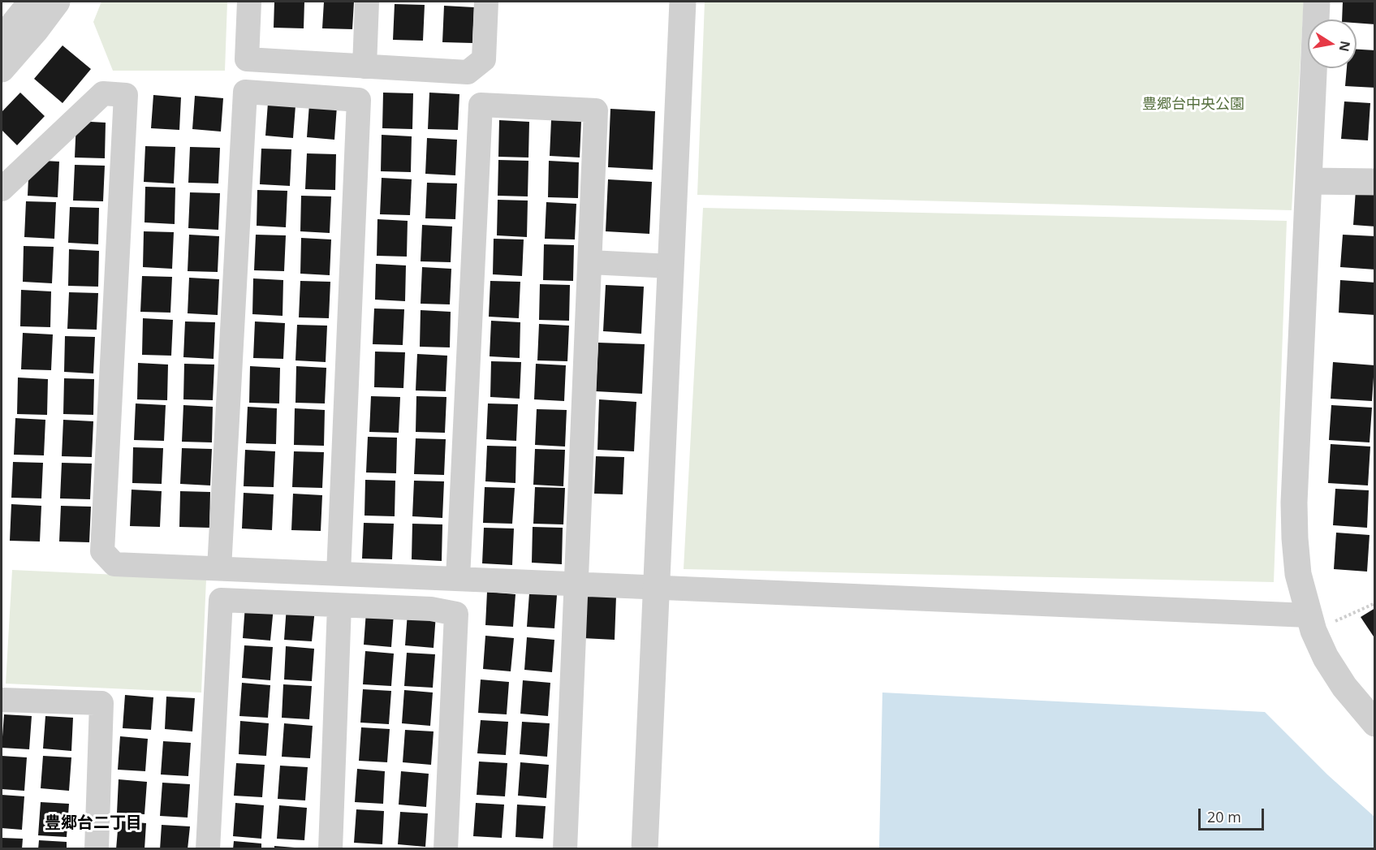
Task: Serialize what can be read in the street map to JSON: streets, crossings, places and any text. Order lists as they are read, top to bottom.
{
  "districts": ["豊郷台二丁目"],
  "parks": ["豊郷台中央公園"],
  "scale_bar": "20 m",
  "north": "right"
}
